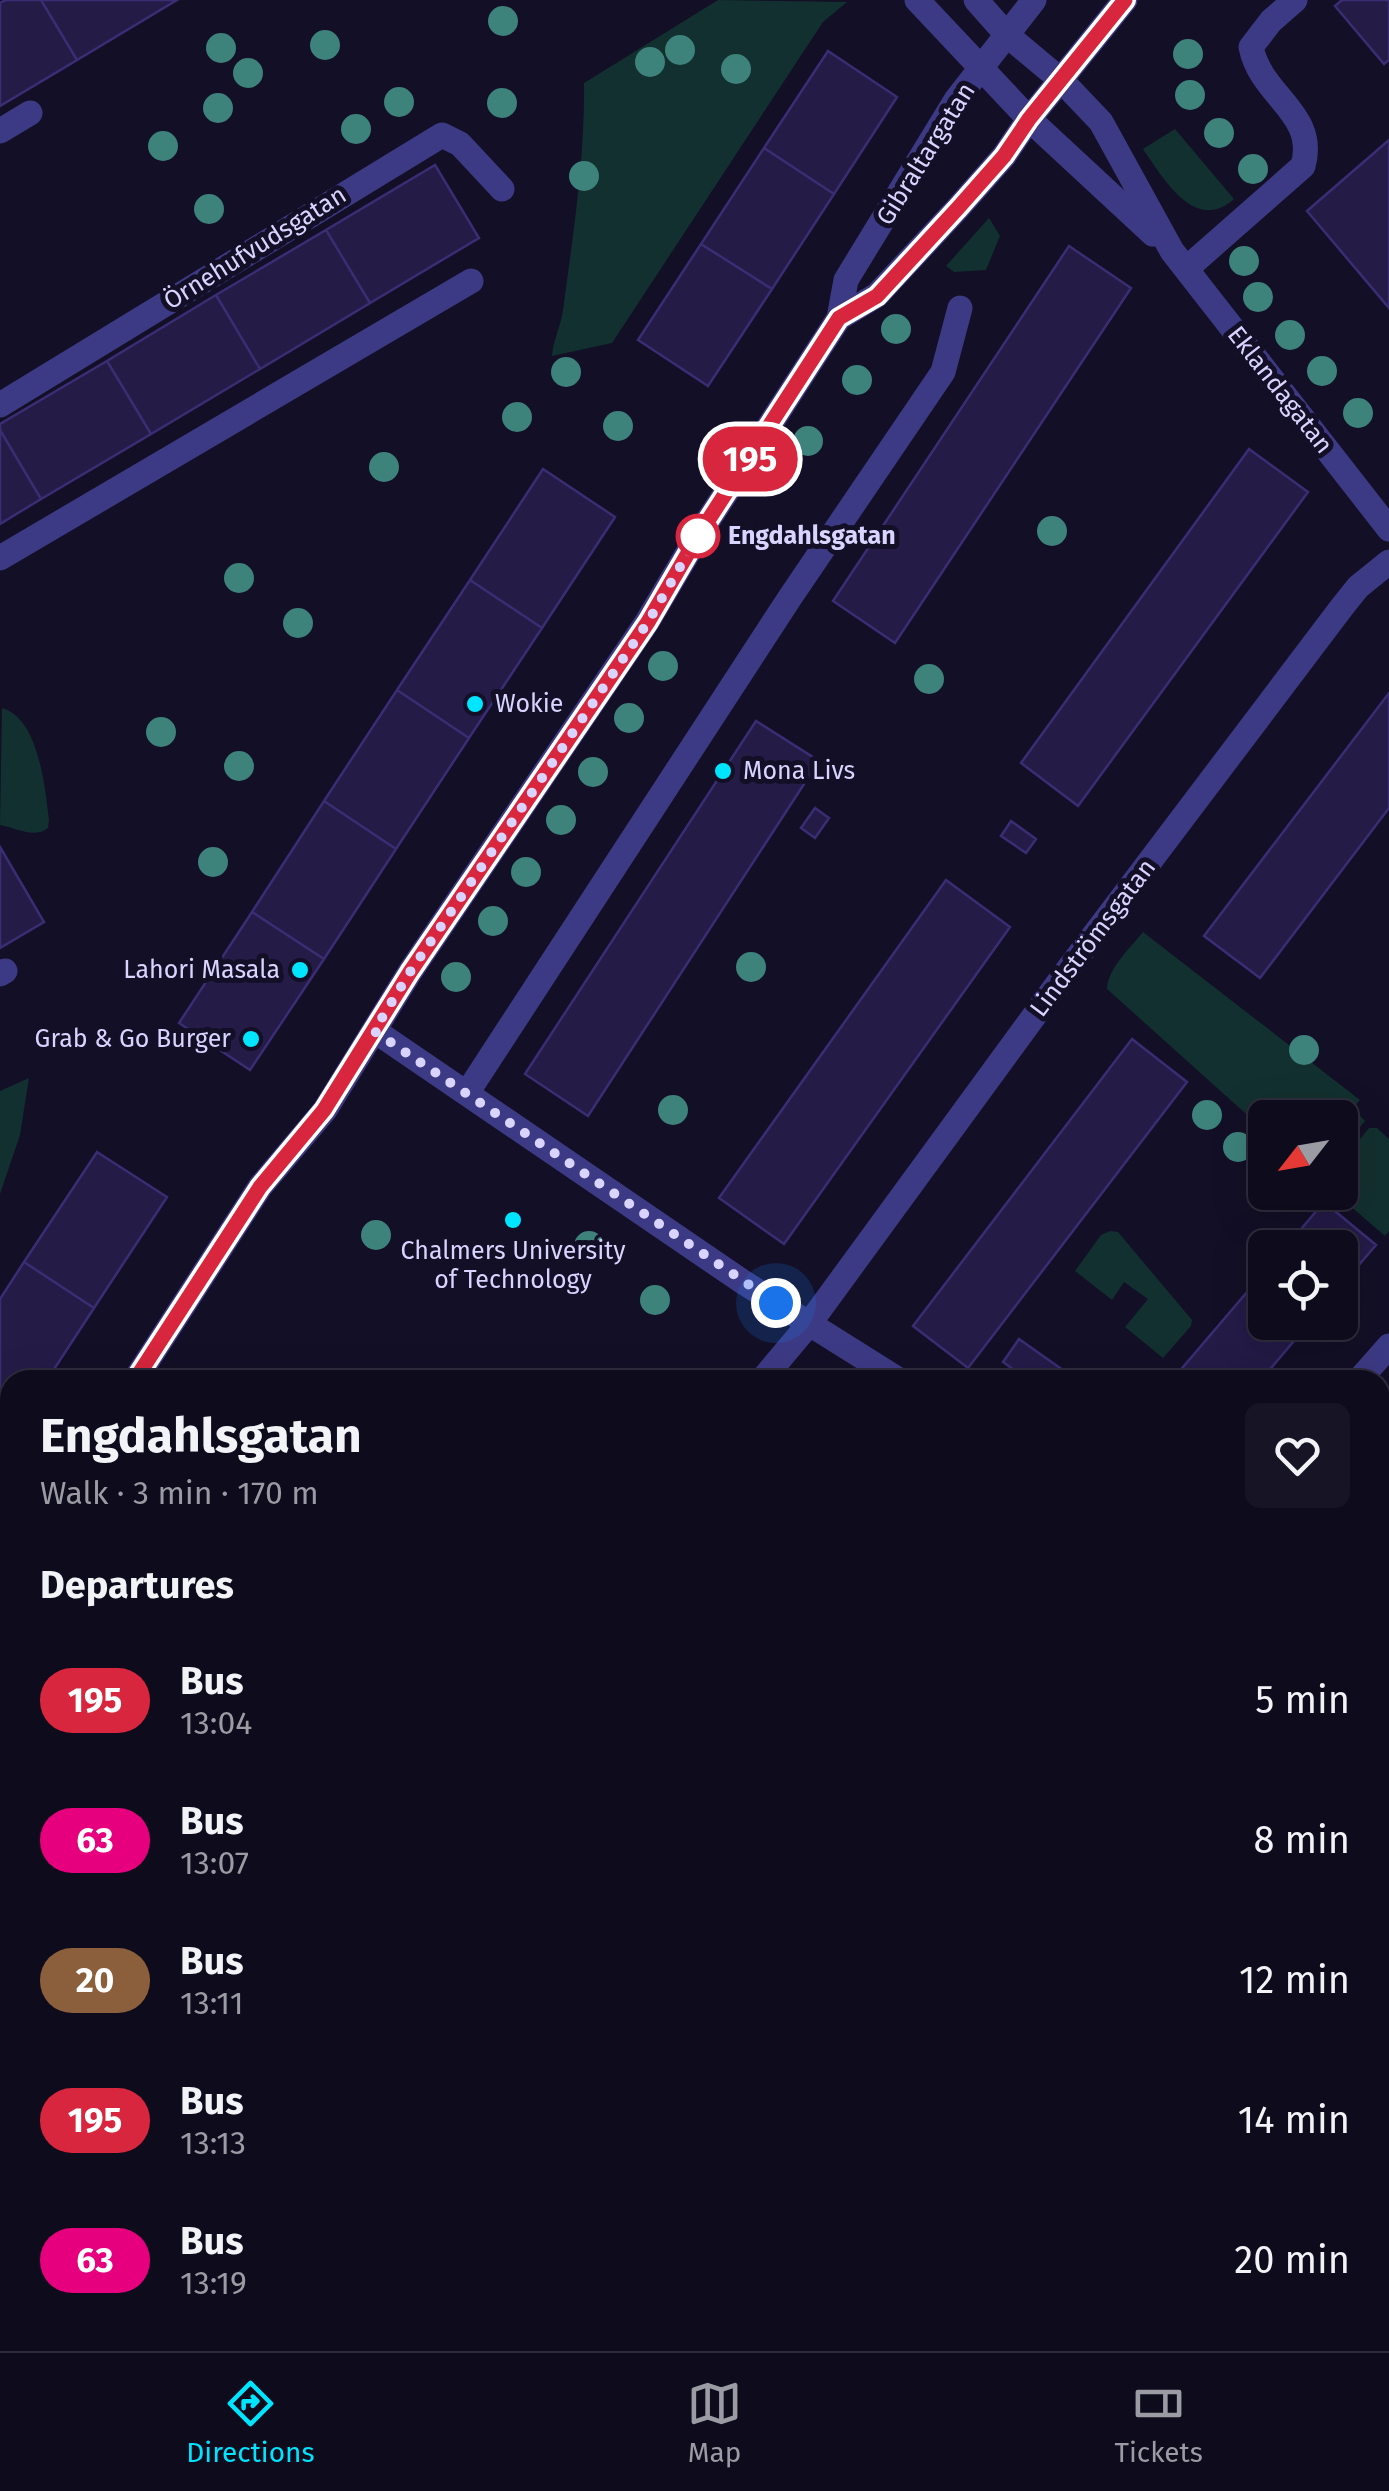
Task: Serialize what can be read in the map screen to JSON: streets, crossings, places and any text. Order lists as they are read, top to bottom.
{
  "streets": {
    "street": [
      "Gibraltargatan",
      "Örnehufvudsgatan",
      "Eklandagatan",
      "Lindströmsgatan"
    ]
  },
  "crossings": [
    ["Gibraltargatan", "Eklandagatan"]
  ],
  "places": [
    "Engdahlsgatan",
    "Wokie",
    "Mona Livs",
    "Lahori Masala",
    "Grab & Go Burger",
    "Chalmers University of Technology"
  ],
  "lines": ["bus line 195"],
  "north": "bottom left",
  "page": {
    "on_map": "195",
    "heading": [
      ["Engdahlsgatan", "Walk · 3 min · 170 m"],
      "Departures"
    ],
    "list": [
      {
        "mark": "195",
        "name": "Bus",
        "note": "13:04",
        "value": "5 min"
      },
      {
        "mark": "63",
        "name": "Bus",
        "note": "13:07",
        "value": "8 min"
      },
      {
        "mark": "20",
        "name": "Bus",
        "note": "13:11",
        "value": "12 min"
      },
      {
        "mark": "195",
        "name": "Bus",
        "note": "13:13",
        "value": "14 min"
      },
      {
        "mark": "63",
        "name": "Bus",
        "note": "13:19",
        "value": "20 min"
      }
    ],
    "tabs": ["Directions", "Map", "Tickets"]
  }
}
